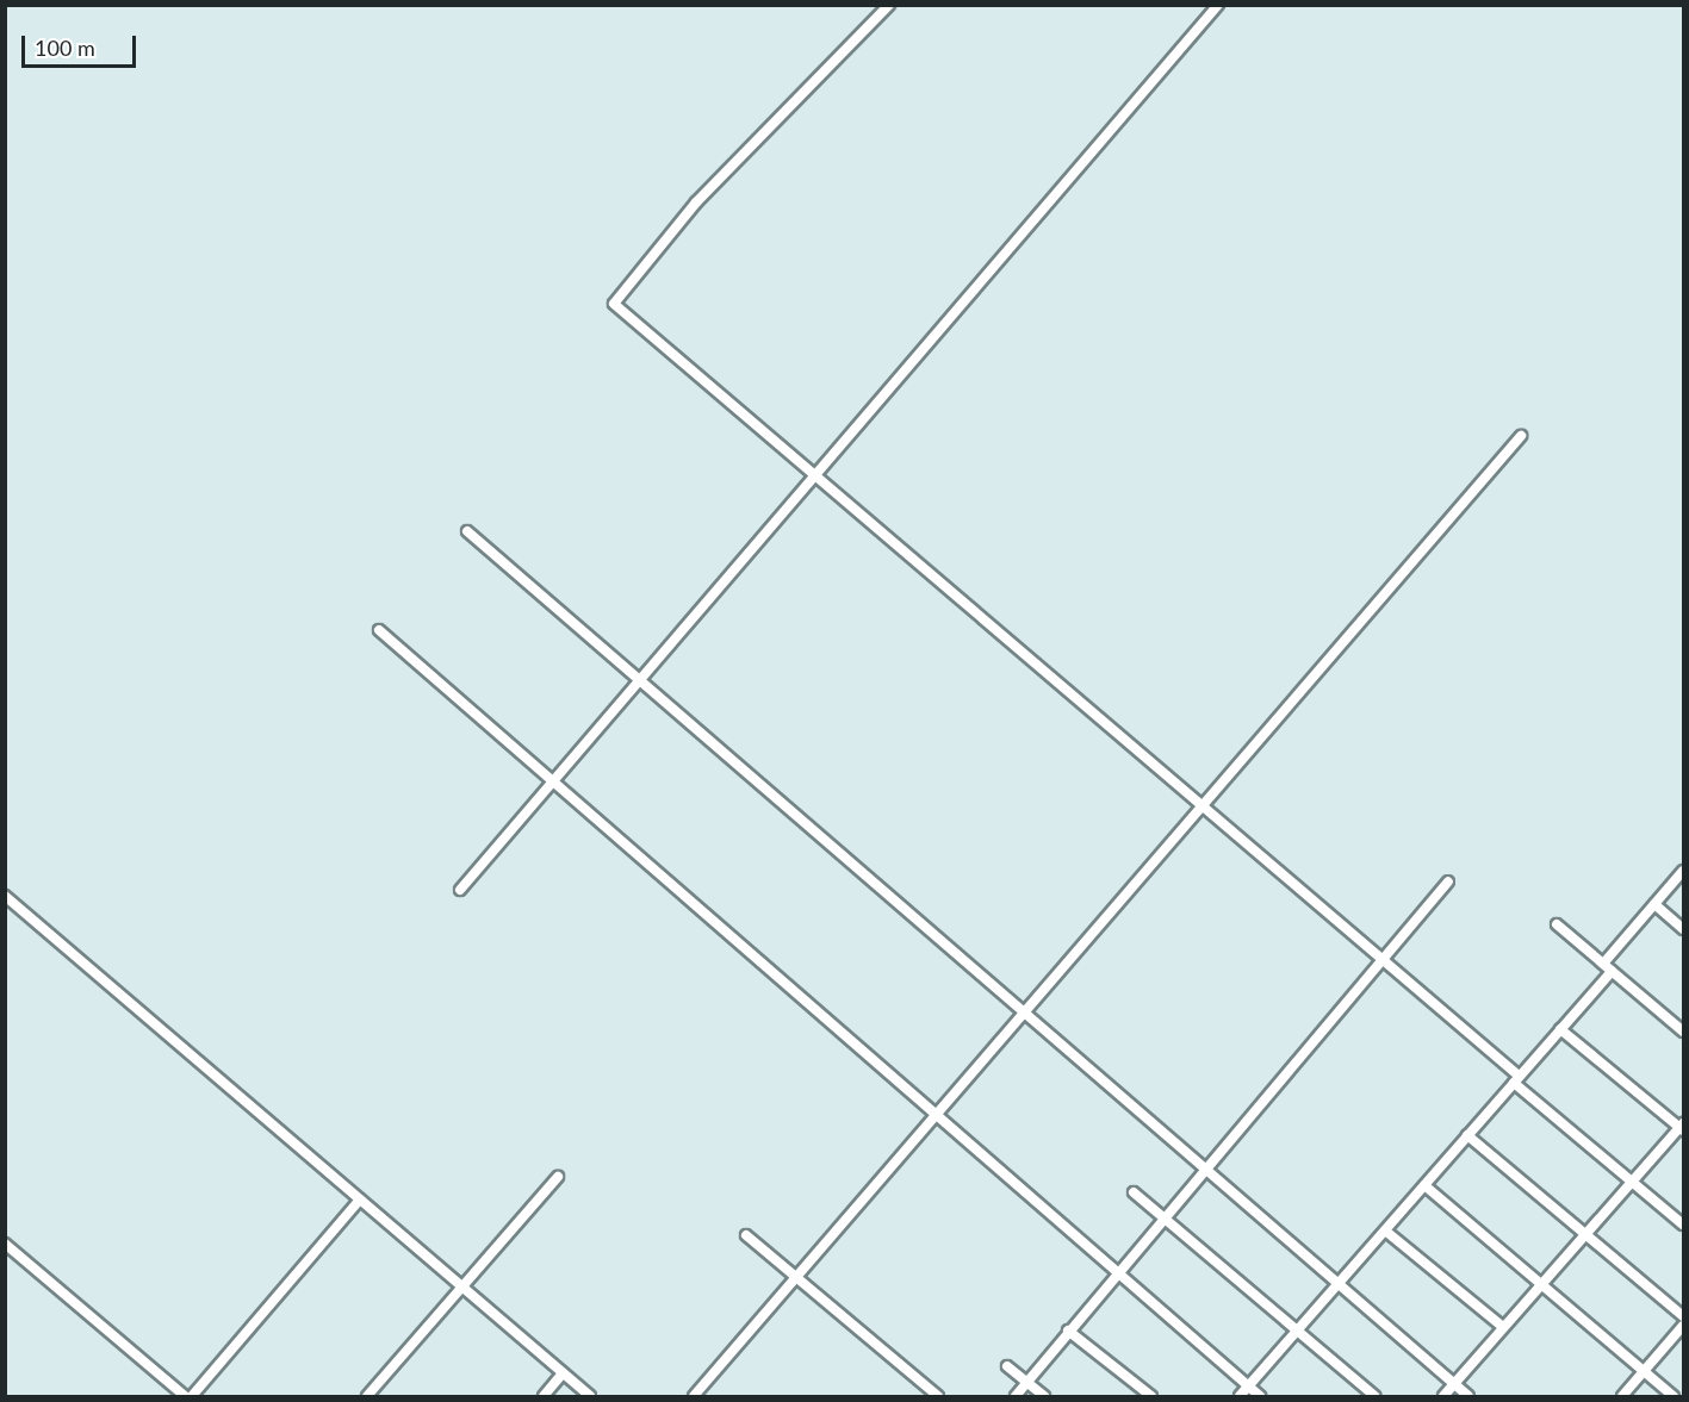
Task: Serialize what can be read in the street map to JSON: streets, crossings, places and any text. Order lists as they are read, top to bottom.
{
  "scale_bar": "100 m"
}
